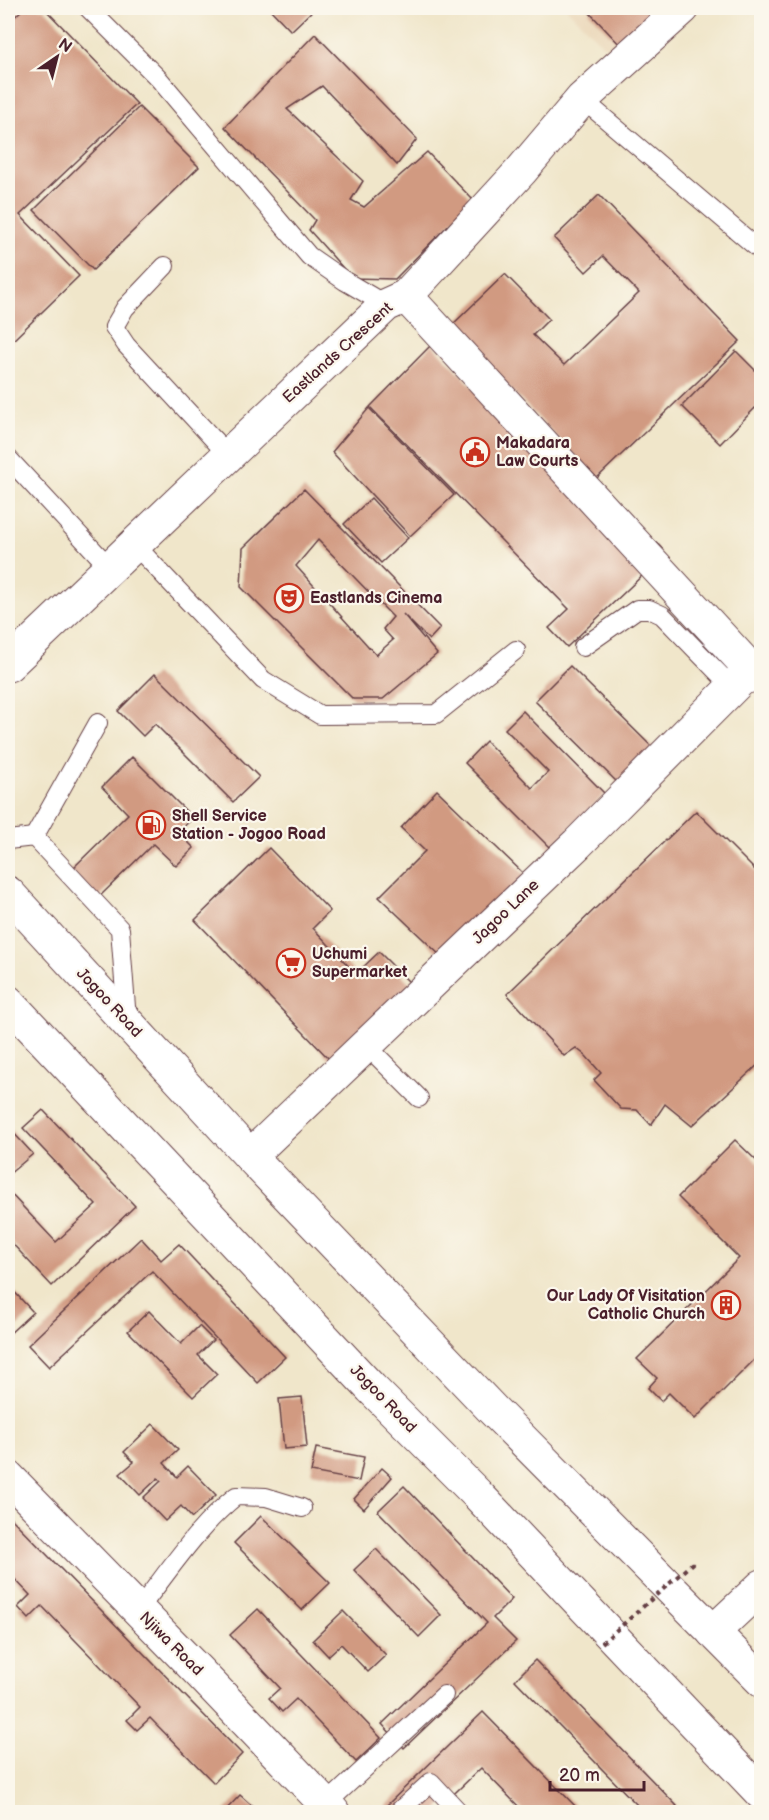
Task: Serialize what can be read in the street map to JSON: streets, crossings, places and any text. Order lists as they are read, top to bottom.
{
  "streets": {
    "street": [
      "Eastlands Crescent",
      "Jagoo Lane",
      "Jogoo Road",
      "Njiwa Road"
    ]
  },
  "crossings": [
    ["Jagoo Lane", "Jogoo Road"]
  ],
  "places": {
    "public building": ["Makadara Law Courts"],
    "theatre": ["Eastlands Cinema"],
    "fuel station": ["Shell Service Station - Jogoo Road"],
    "supermarket": ["Uchumi Supermarket"],
    "building": ["Our Lady Of Visitation Catholic Church"]
  },
  "scale_bar": "20 m",
  "north": "top right"
}
